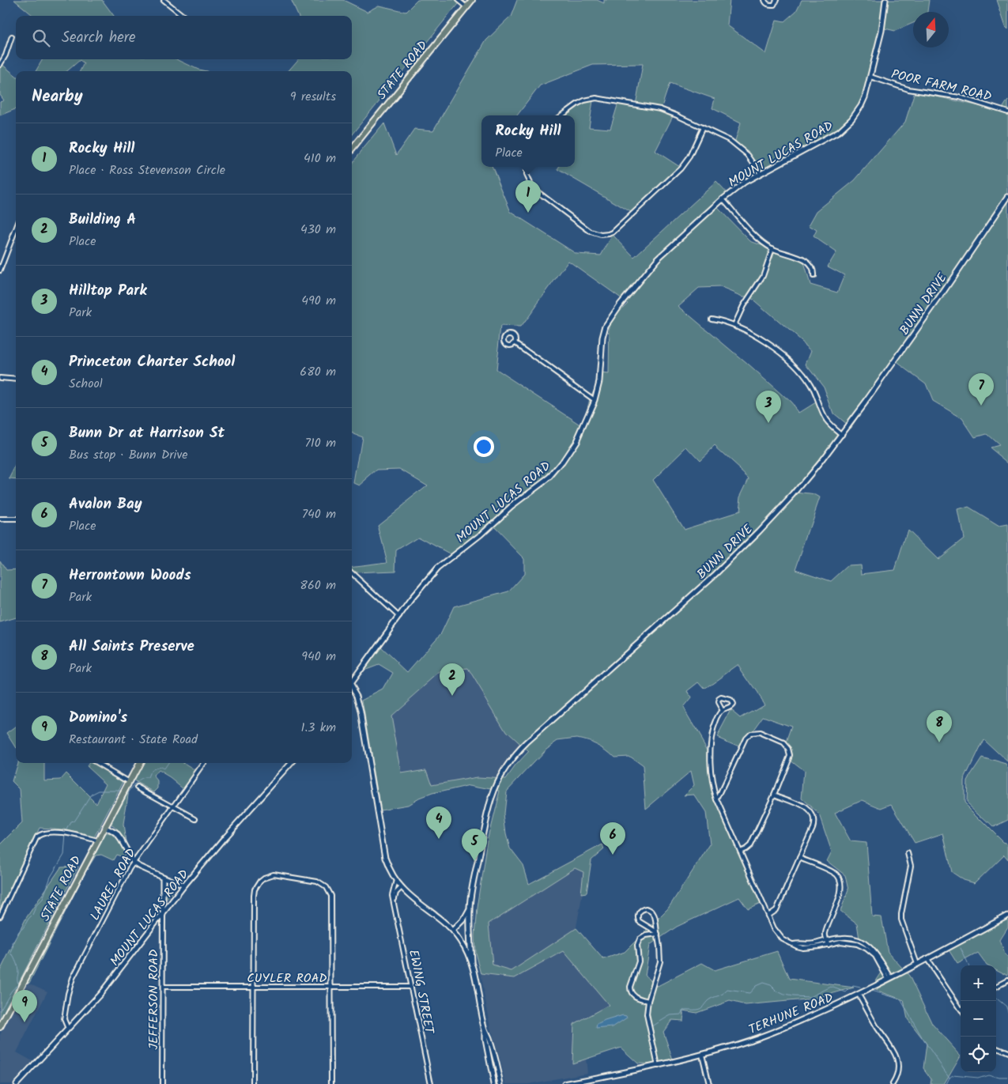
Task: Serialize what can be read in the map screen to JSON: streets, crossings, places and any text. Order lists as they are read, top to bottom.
{
  "streets": {
    "highway": ["STATE ROAD"],
    "street": [
      "POOR FARM ROAD",
      "MOUNT LUCAS ROAD",
      "BUNN DRIVE",
      "LAUREL ROAD",
      "CUYLER ROAD",
      "EWING STREET",
      "JEFFERSON ROAD",
      "TERHUNE ROAD"
    ]
  },
  "crossings": [
    ["POOR FARM ROAD", "MOUNT LUCAS ROAD"],
    ["MOUNT LUCAS ROAD", "LAUREL ROAD"],
    ["MOUNT LUCAS ROAD", "JEFFERSON ROAD"],
    ["CUYLER ROAD", "EWING STREET"],
    ["CUYLER ROAD", "JEFFERSON ROAD"]
  ],
  "north": "top",
  "page": {
    "search": "Search here",
    "heading": ["Nearby", "9 results"],
    "popup": ["Rocky Hill", "Place"],
    "list": [
      {
        "mark": "1",
        "name": "Rocky Hill",
        "note": "Place · Ross Stevenson Circle",
        "value": "410 m"
      },
      {
        "mark": "2",
        "name": "Building A",
        "note": "Place",
        "value": "430 m"
      },
      {
        "mark": "3",
        "name": "Hilltop Park",
        "note": "Park",
        "value": "490 m"
      },
      {
        "mark": "4",
        "name": "Princeton Charter School",
        "note": "School",
        "value": "680 m"
      },
      {
        "mark": "5",
        "name": "Bunn Dr at Harrison St",
        "note": "Bus stop · Bunn Drive",
        "value": "710 m"
      },
      {
        "mark": "6",
        "name": "Avalon Bay",
        "note": "Place",
        "value": "740 m"
      },
      {
        "mark": "7",
        "name": "Herrontown Woods",
        "note": "Park",
        "value": "860 m"
      },
      {
        "mark": "8",
        "name": "All Saints Preserve",
        "note": "Park",
        "value": "940 m"
      },
      {
        "mark": "9",
        "name": "Domino's",
        "note": "Restaurant · State Road",
        "value": "1.3 km"
      }
    ],
    "pins": [
      "1",
      "7",
      "3",
      "2",
      "8",
      "4",
      "6",
      "5",
      "9"
    ],
    "map_buttons": ["+", "−"]
  }
}
